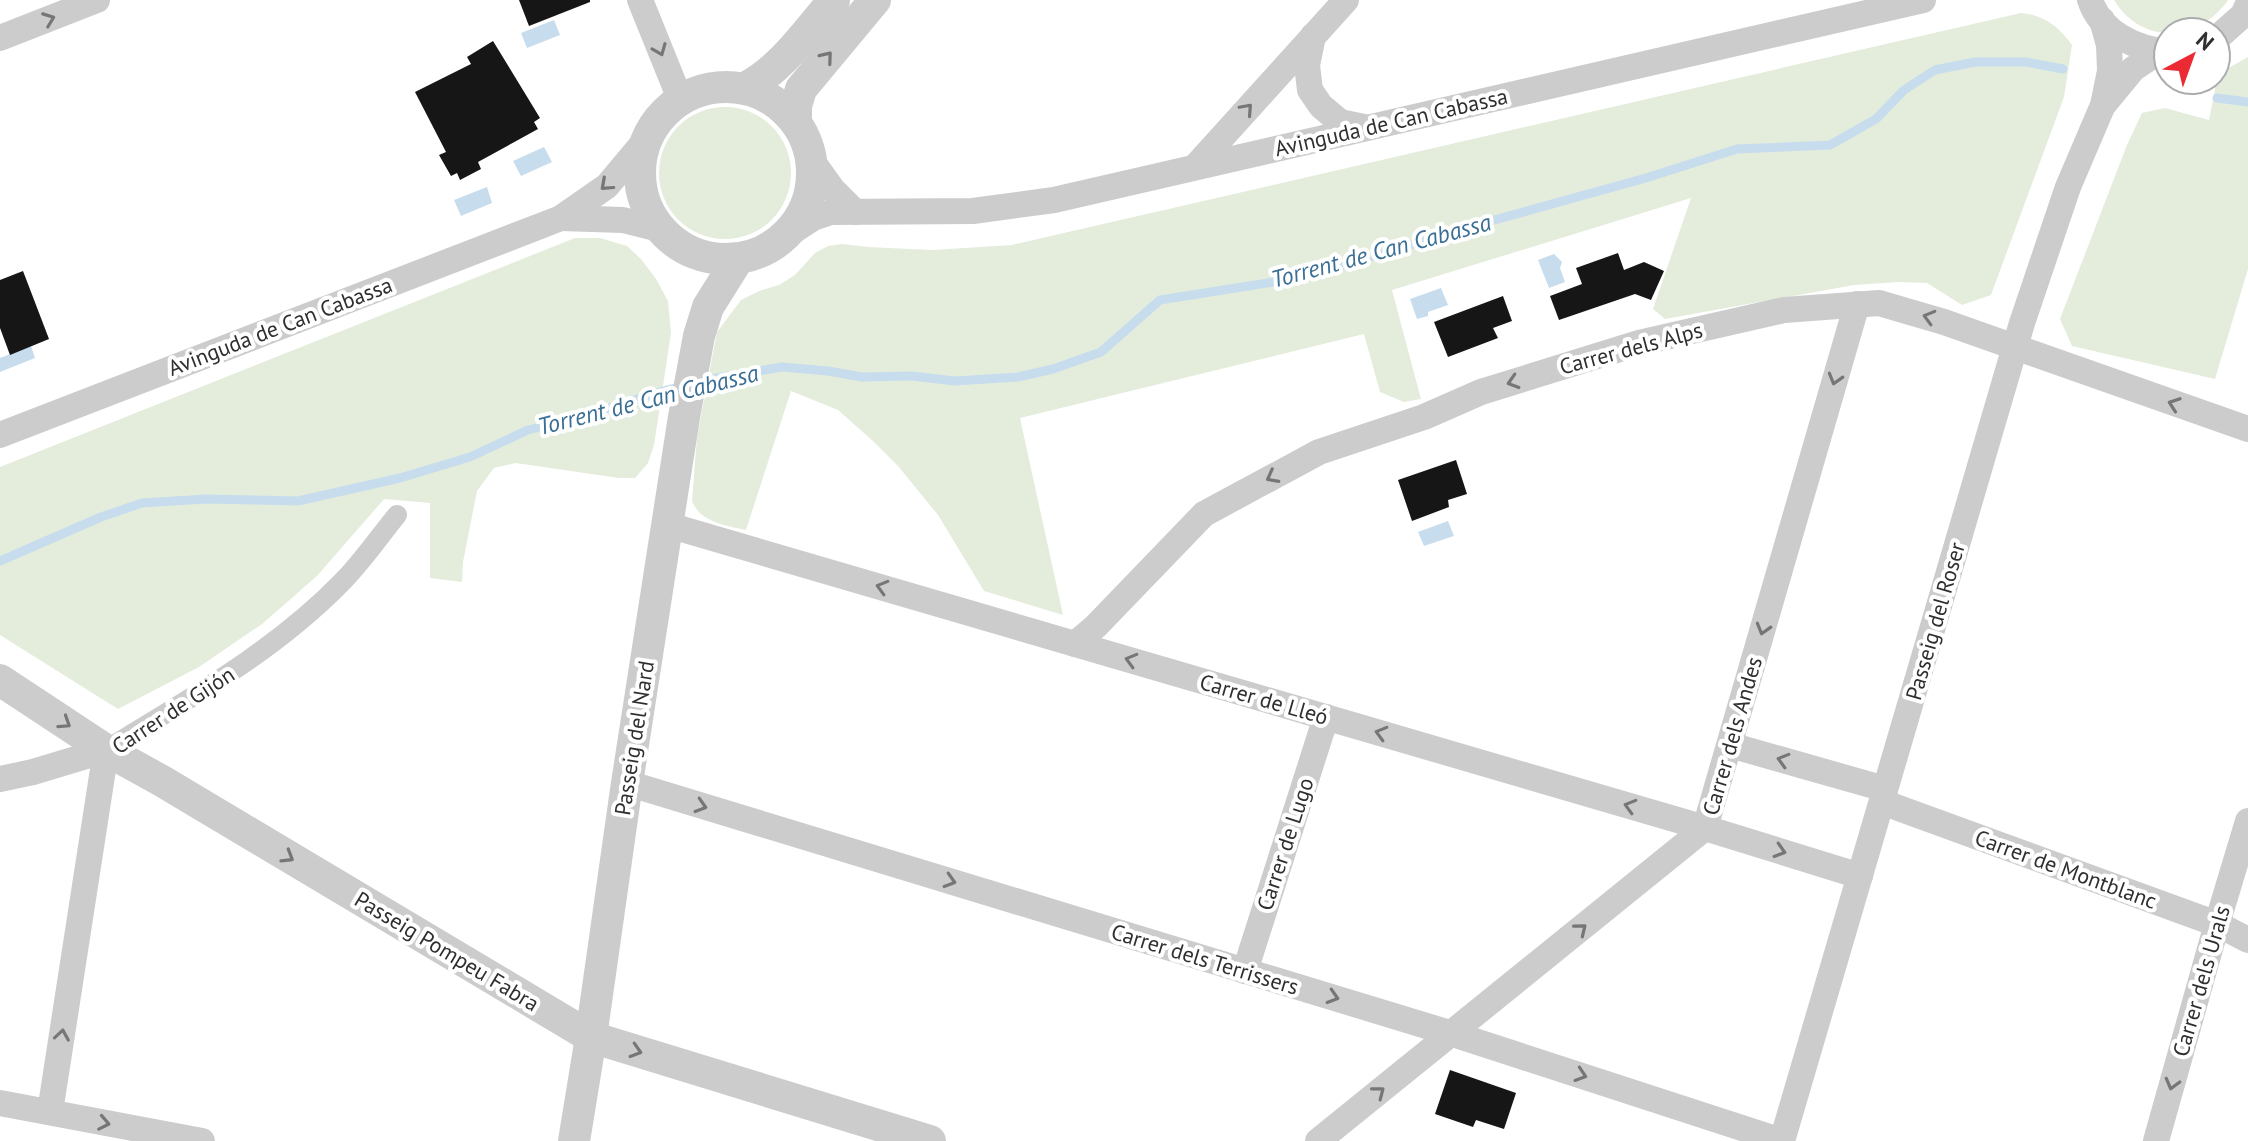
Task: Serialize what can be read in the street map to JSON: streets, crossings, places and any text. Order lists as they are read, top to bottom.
{
  "streets": {
    "street": [
      "Avinguda de Can Cabassa",
      "Carrer dels Alps",
      "Passeig del Roser",
      "Carrer de Lleó",
      "Carrer de Gijón",
      "Carrer dels Andes",
      "Passeig del Nard",
      "Carrer de Lugo",
      "Carrer de Montblanc",
      "Passeig Pompeu Fabra",
      "Carrer dels Terrissers",
      "Carrer dels Urals"
    ]
  },
  "crossings": [
    ["Avinguda de Can Cabassa", "Passeig del Nard"],
    ["Carrer dels Alps", "Passeig del Roser"],
    ["Carrer dels Alps", "Carrer de Lleó"],
    ["Carrer dels Alps", "Carrer dels Andes"],
    ["Passeig del Roser", "Carrer de Lleó"],
    ["Passeig del Roser", "Carrer de Montblanc"],
    ["Passeig del Roser", "Carrer dels Terrissers"],
    ["Carrer de Lleó", "Carrer dels Andes"],
    ["Carrer de Lleó", "Passeig del Nard"],
    ["Carrer de Lleó", "Carrer de Lugo"],
    ["Carrer de Gijón", "Passeig Pompeu Fabra"],
    ["Carrer dels Andes", "Carrer de Montblanc"],
    ["Carrer dels Andes", "Carrer dels Terrissers"],
    ["Passeig del Nard", "Passeig Pompeu Fabra"],
    ["Passeig del Nard", "Carrer dels Terrissers"],
    ["Carrer de Lugo", "Carrer dels Terrissers"],
    ["Carrer de Montblanc", "Carrer dels Urals"]
  ],
  "one_way": [
    "Carrer dels Alps",
    "Carrer de Gijón",
    "Passeig Pompeu Fabra",
    "Carrer dels Terrissers",
    "Carrer dels Urals"
  ],
  "water": ["Torrent de Can Cabassa"],
  "north": "top right"
}
